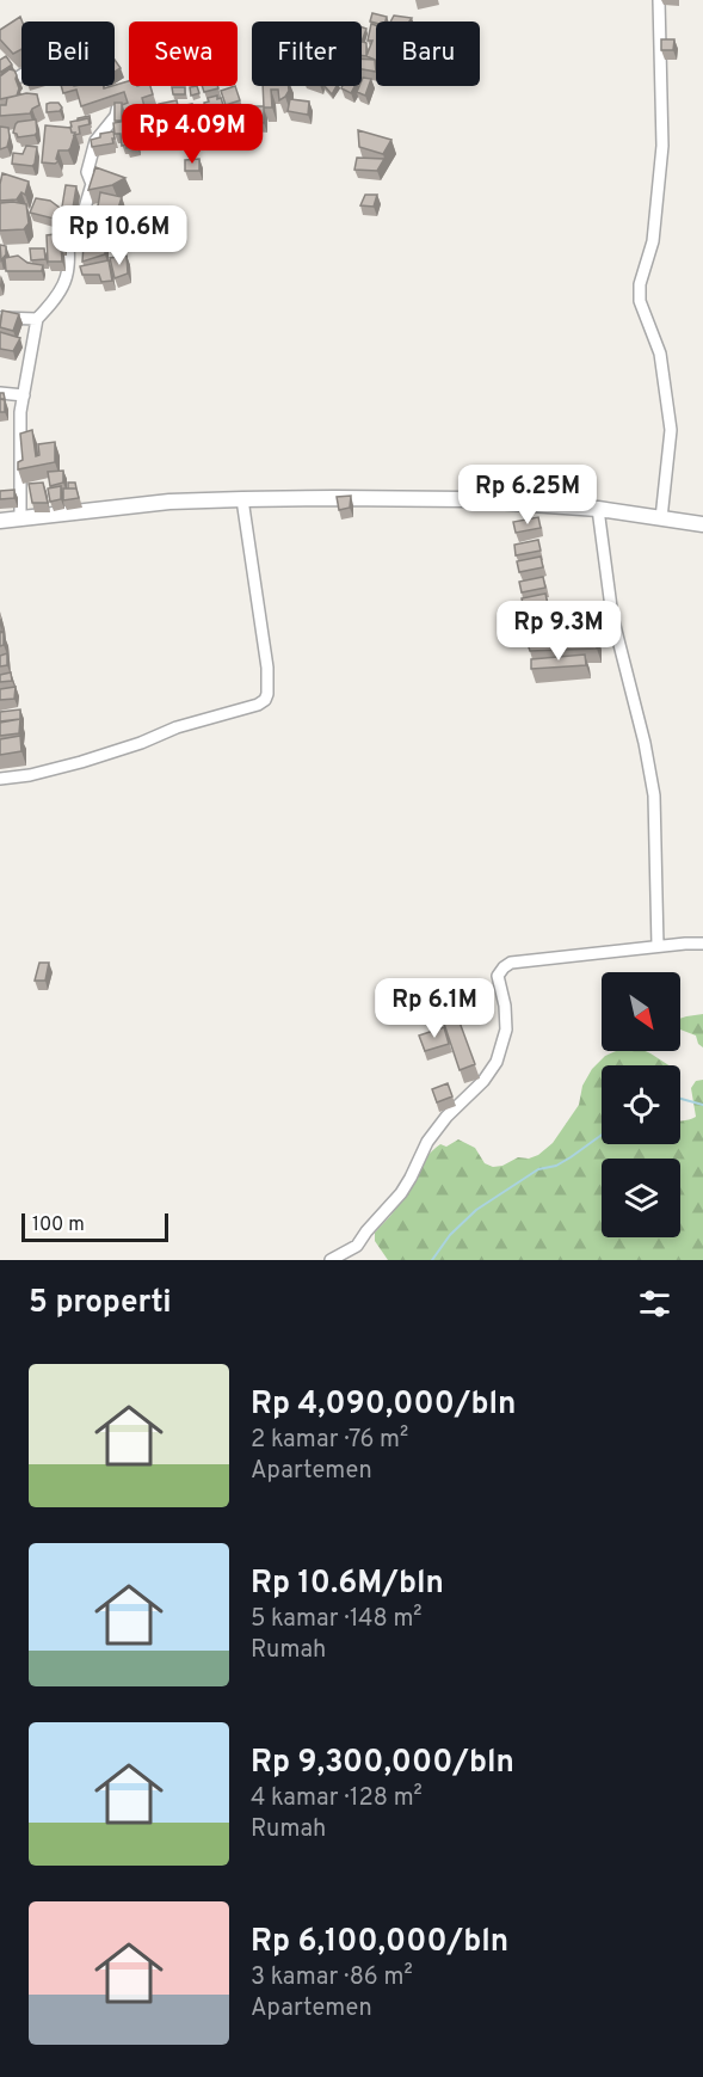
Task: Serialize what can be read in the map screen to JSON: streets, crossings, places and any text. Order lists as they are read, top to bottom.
{
  "scale_bar": "100 m",
  "north": "bottom right",
  "page": {
    "chip": [
      "Beli",
      "Sewa",
      "Filter",
      "Baru"
    ],
    "price": [
      "Rp 4.09M",
      "Rp 10.6M",
      "Rp 6.25M",
      "Rp 9.3M",
      "Rp 6.1M"
    ],
    "scale": "100 m",
    "heading": "5 properti",
    "list": [
      {
        "name": "Rp 4,090,000/bln",
        "note": "2 kamar · 76 m² · Apartemen"
      },
      {
        "name": "Rp 10.6M/bln",
        "note": "5 kamar · 148 m² · Rumah"
      },
      {
        "name": "Rp 9,300,000/bln",
        "note": "4 kamar · 128 m² · Rumah"
      },
      {
        "name": "Rp 6,100,000/bln",
        "note": "3 kamar · 86 m² · Apartemen"
      }
    ]
  }
}
